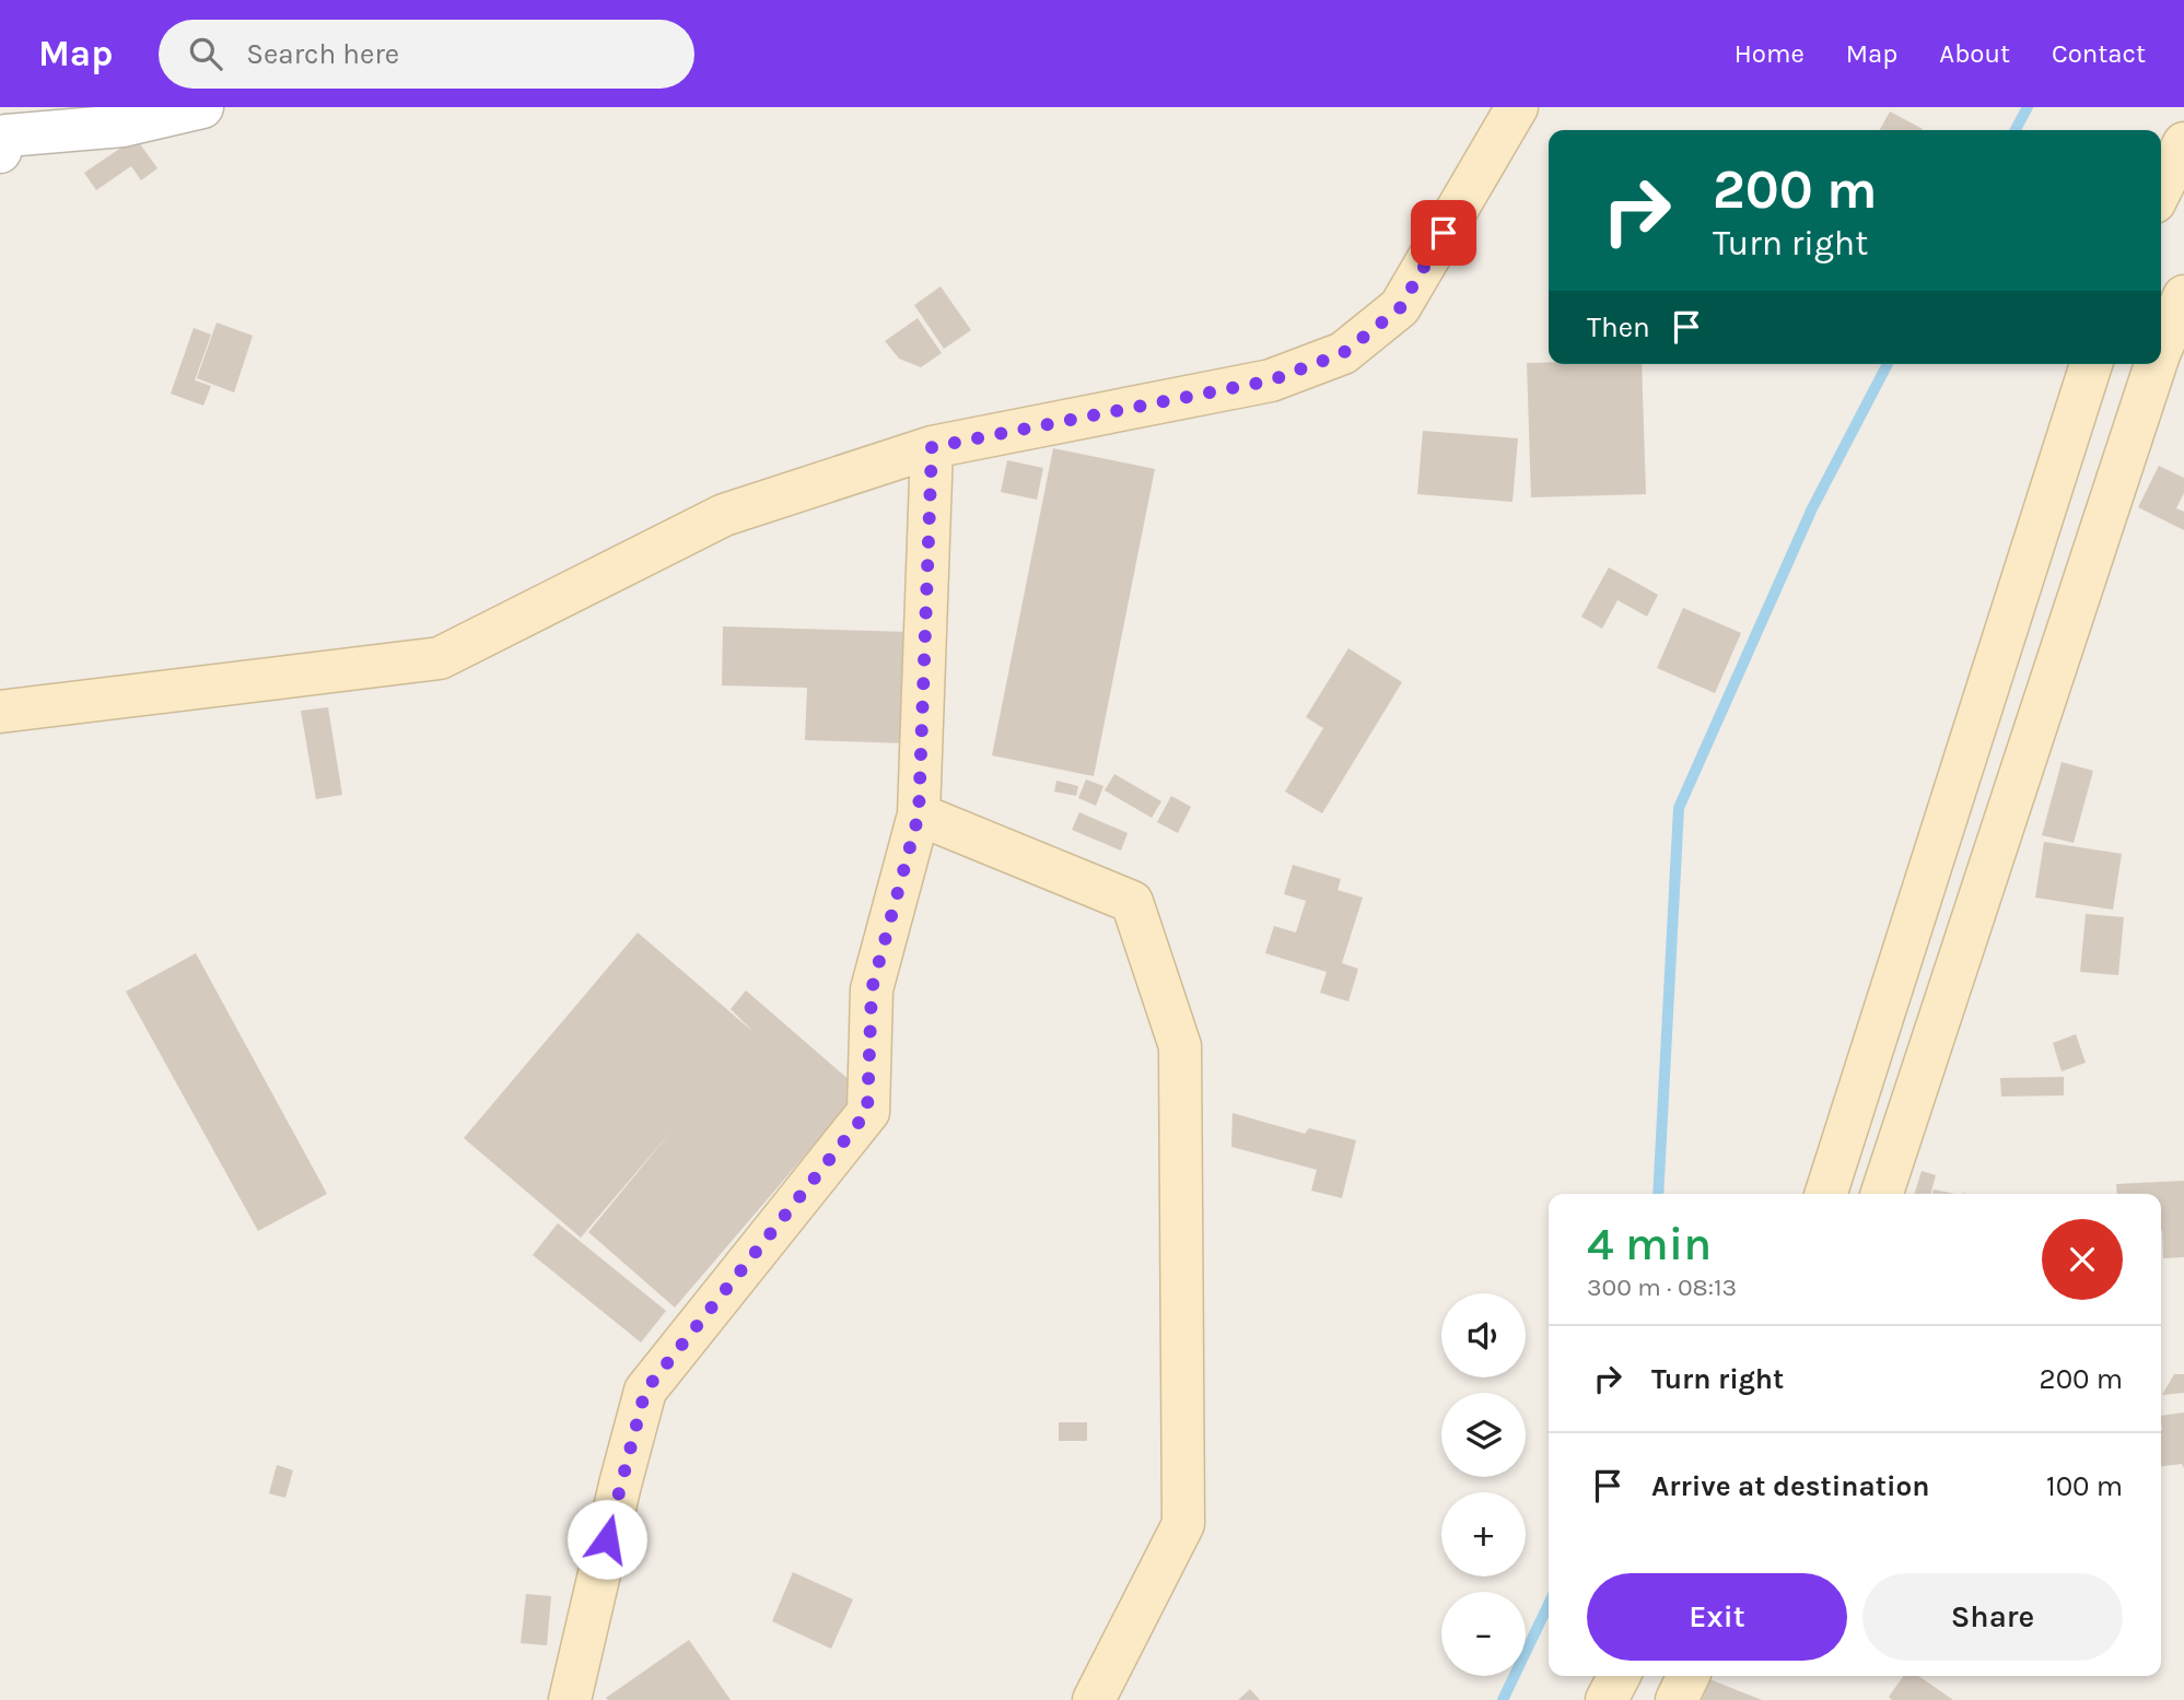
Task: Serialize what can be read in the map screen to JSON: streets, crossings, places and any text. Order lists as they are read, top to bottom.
{
  "page": {
    "header": "Map",
    "search": "Search here",
    "nav": [
      "Home",
      "Map",
      "About",
      "Contact"
    ],
    "turn": ["200 m", "Turn right"],
    "then": "Then",
    "heading": ["4 min", "300 m · 08:13"],
    "map_buttons": ["+", "−"],
    "list": [
      {
        "name": "Turn right",
        "value": "200 m"
      },
      {
        "name": "Arrive at destination",
        "value": "100 m"
      }
    ],
    "buttons": ["Exit", "Share"]
  }
}
